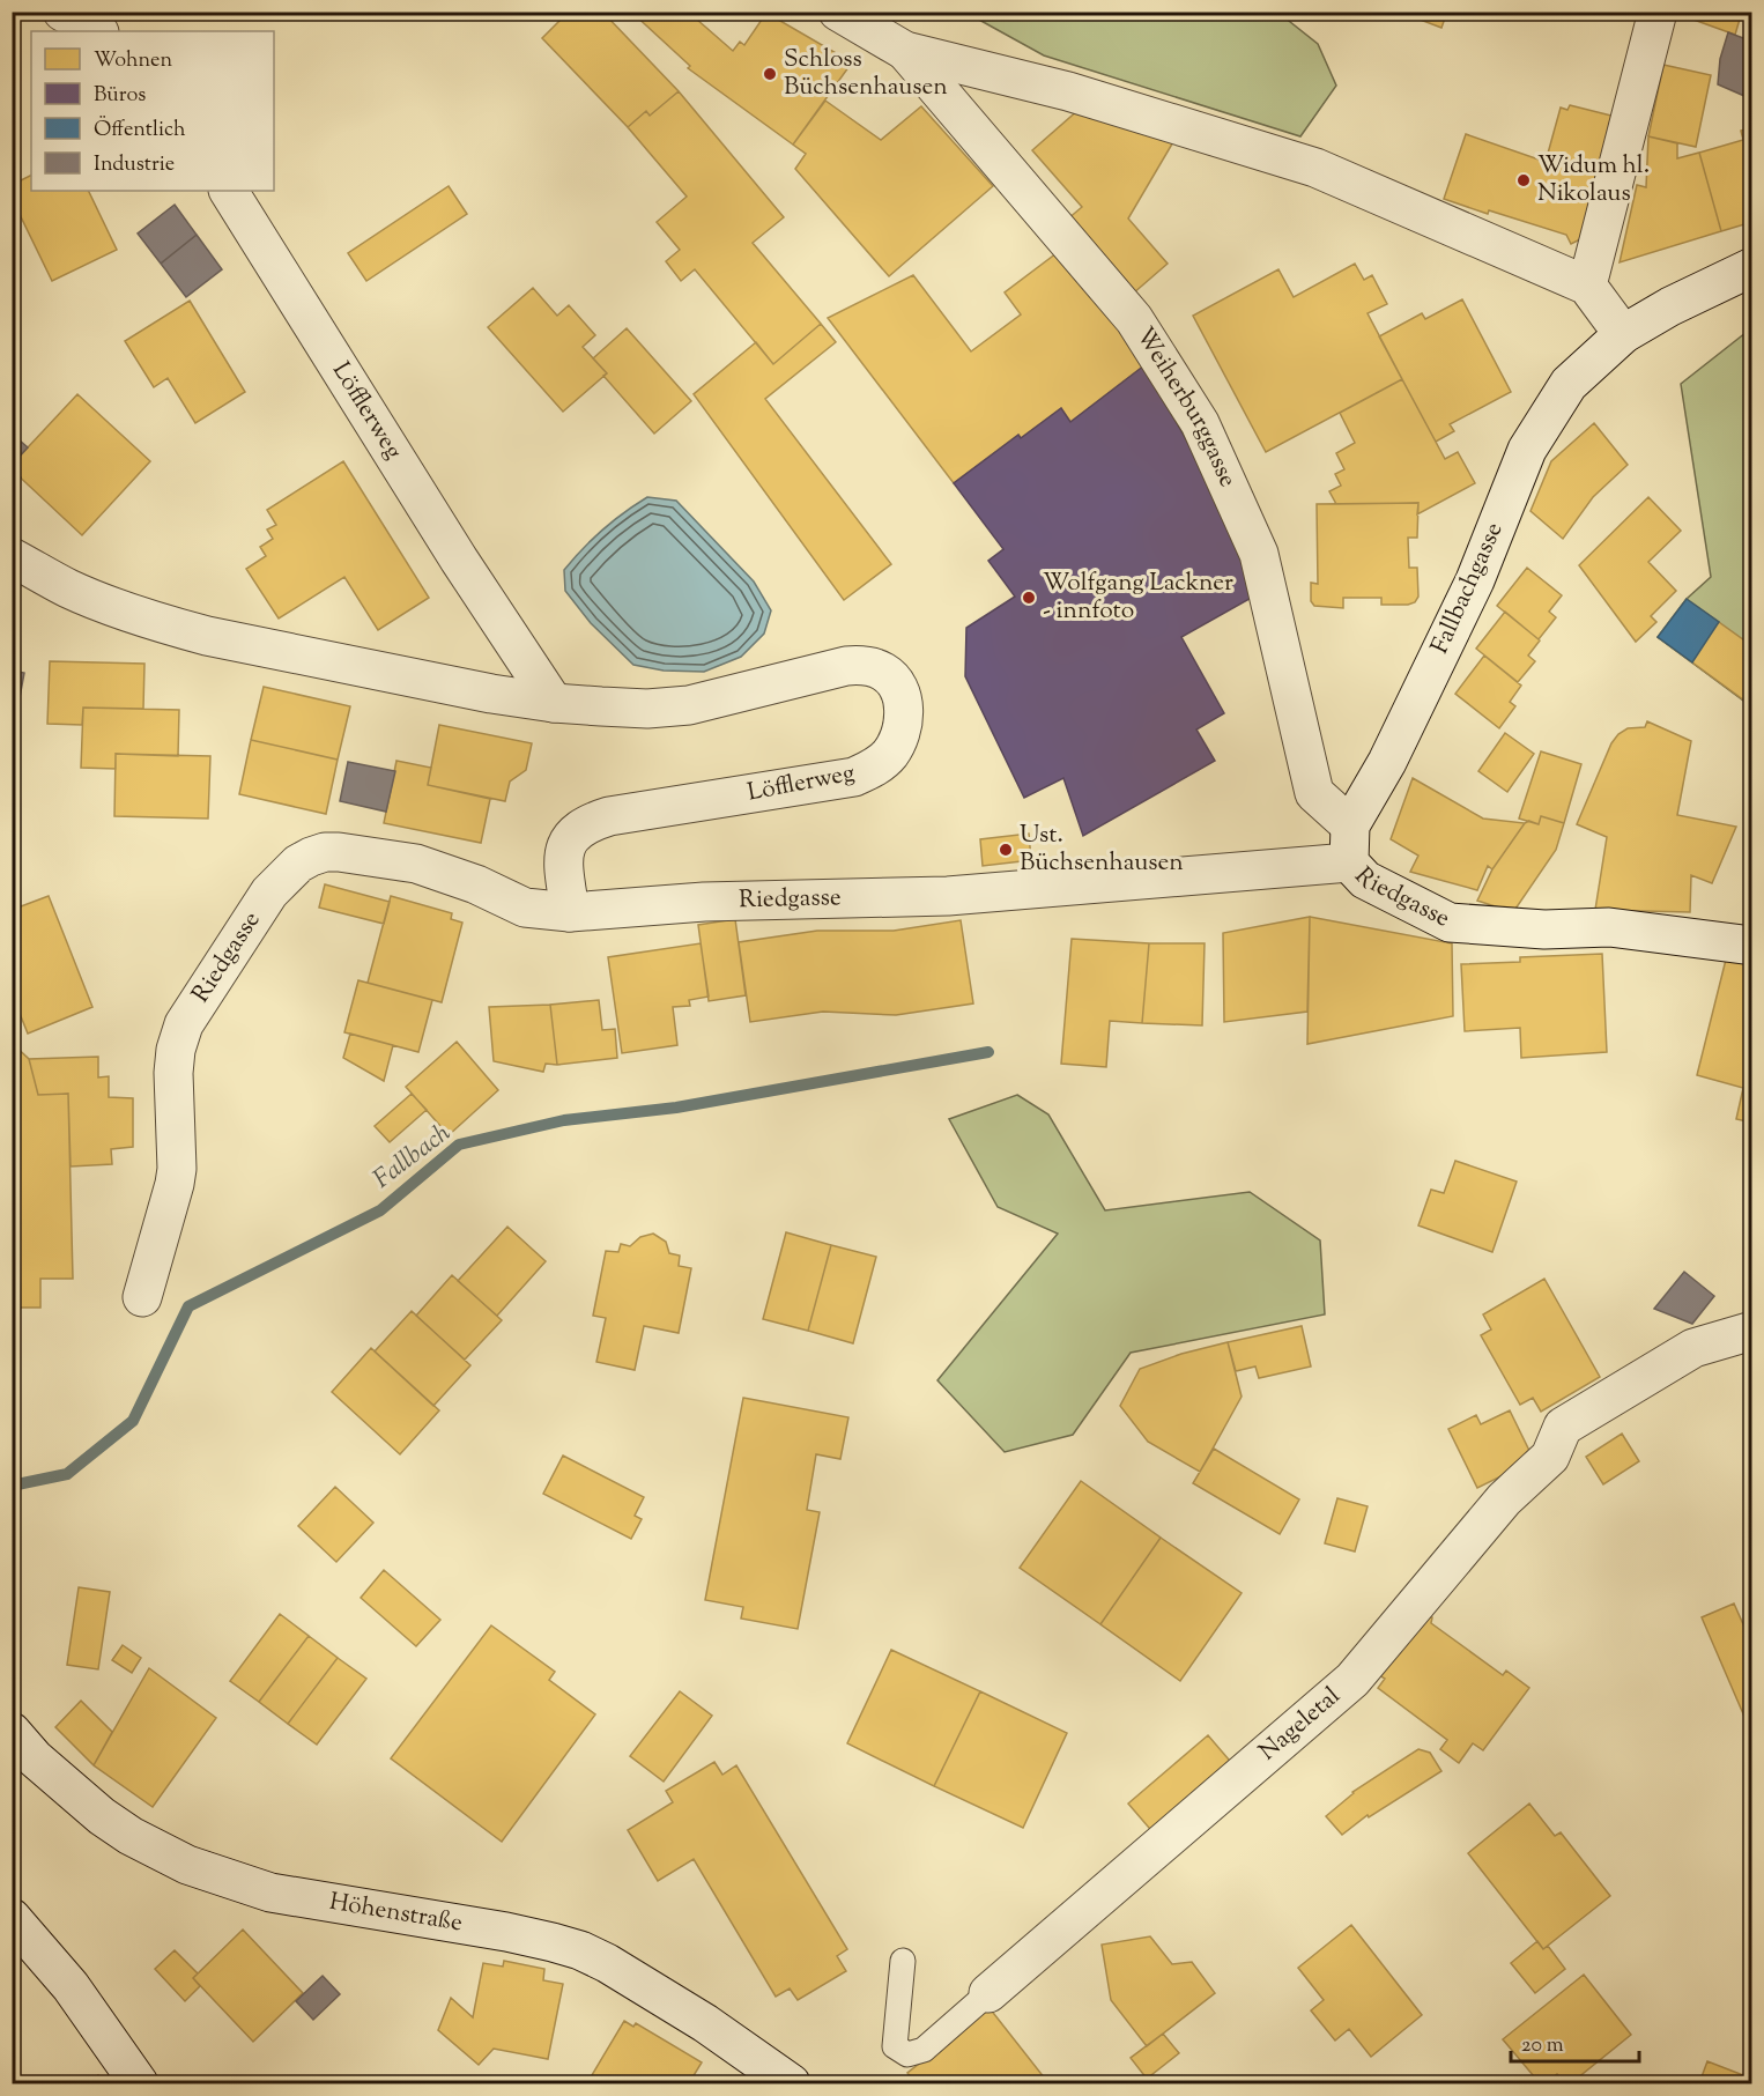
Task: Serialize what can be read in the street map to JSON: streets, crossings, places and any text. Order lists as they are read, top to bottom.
{
  "streets": {
    "street": [
      "Weiherburggasse",
      "Löfflerweg",
      "Fallbachgasse",
      "Riedgasse",
      "Nageletal",
      "Höhenstraße"
    ]
  },
  "crossings": [
    ["Weiherburggasse", "Fallbachgasse"],
    ["Weiherburggasse", "Riedgasse"],
    ["Löfflerweg", "Riedgasse"],
    ["Fallbachgasse", "Riedgasse"]
  ],
  "water": ["Fallbach"],
  "places": [
    "Schloss Büchsenhausen",
    "Widum hl. Nikolaus",
    "Wolfgang Lackner - innfoto",
    "Ust. Büchsenhausen"
  ],
  "legend": [
    "Wohnen",
    "Büros",
    "Öffentlich",
    "Industrie"
  ],
  "scale_bar": "20 m"
}
